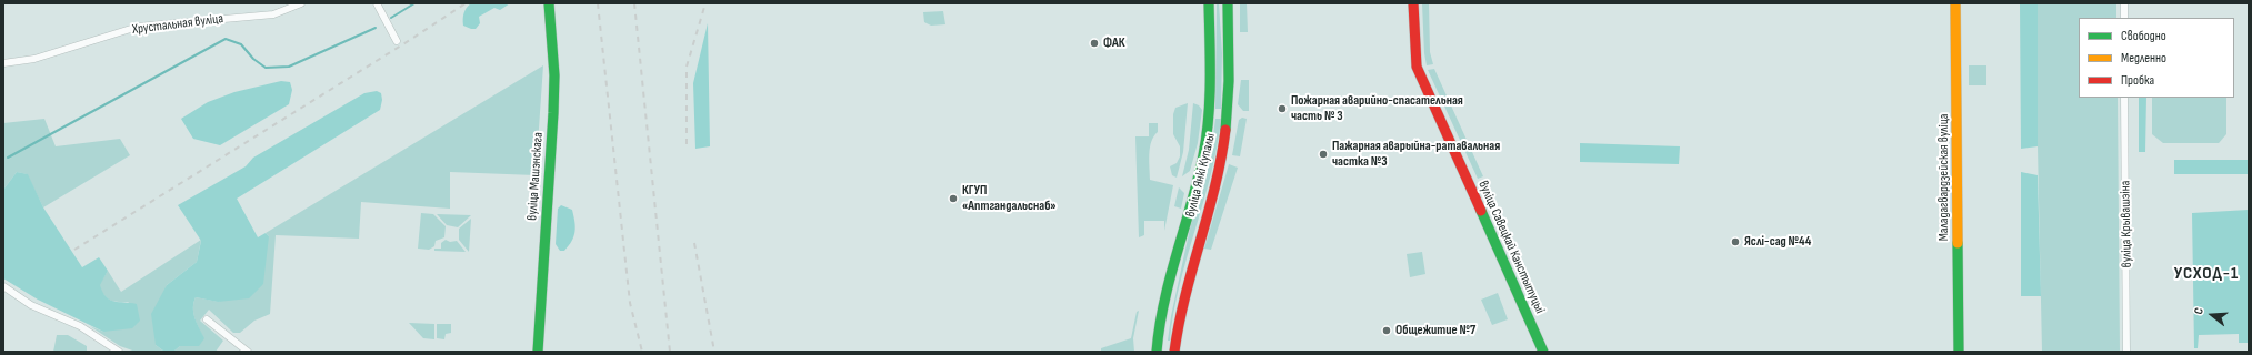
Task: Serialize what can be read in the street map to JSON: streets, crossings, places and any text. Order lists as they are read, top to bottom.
{
  "streets": {
    "main road": [
      "вуліца Янкі Купалы",
      "вуліца Машэнскага",
      "Маладагвардзейская вуліца",
      "вуліца Савецкай Канстытуцыі"
    ],
    "street": ["Хрустальная вуліца", "вуліца Крывашэіна"]
  },
  "districts": ["УСХОД-1"],
  "places": [
    "ФАК",
    "Пожарная аварийно-спасательная часть № 3",
    "Пажарная аварыйна-ратавальная частка №3",
    "КГУП «Аптгандальснаб»",
    "Яслі-сад №44",
    "Общежитие №7"
  ],
  "legend": ["Свободно", "Медленно", "Пробка"],
  "north": "left"
}
